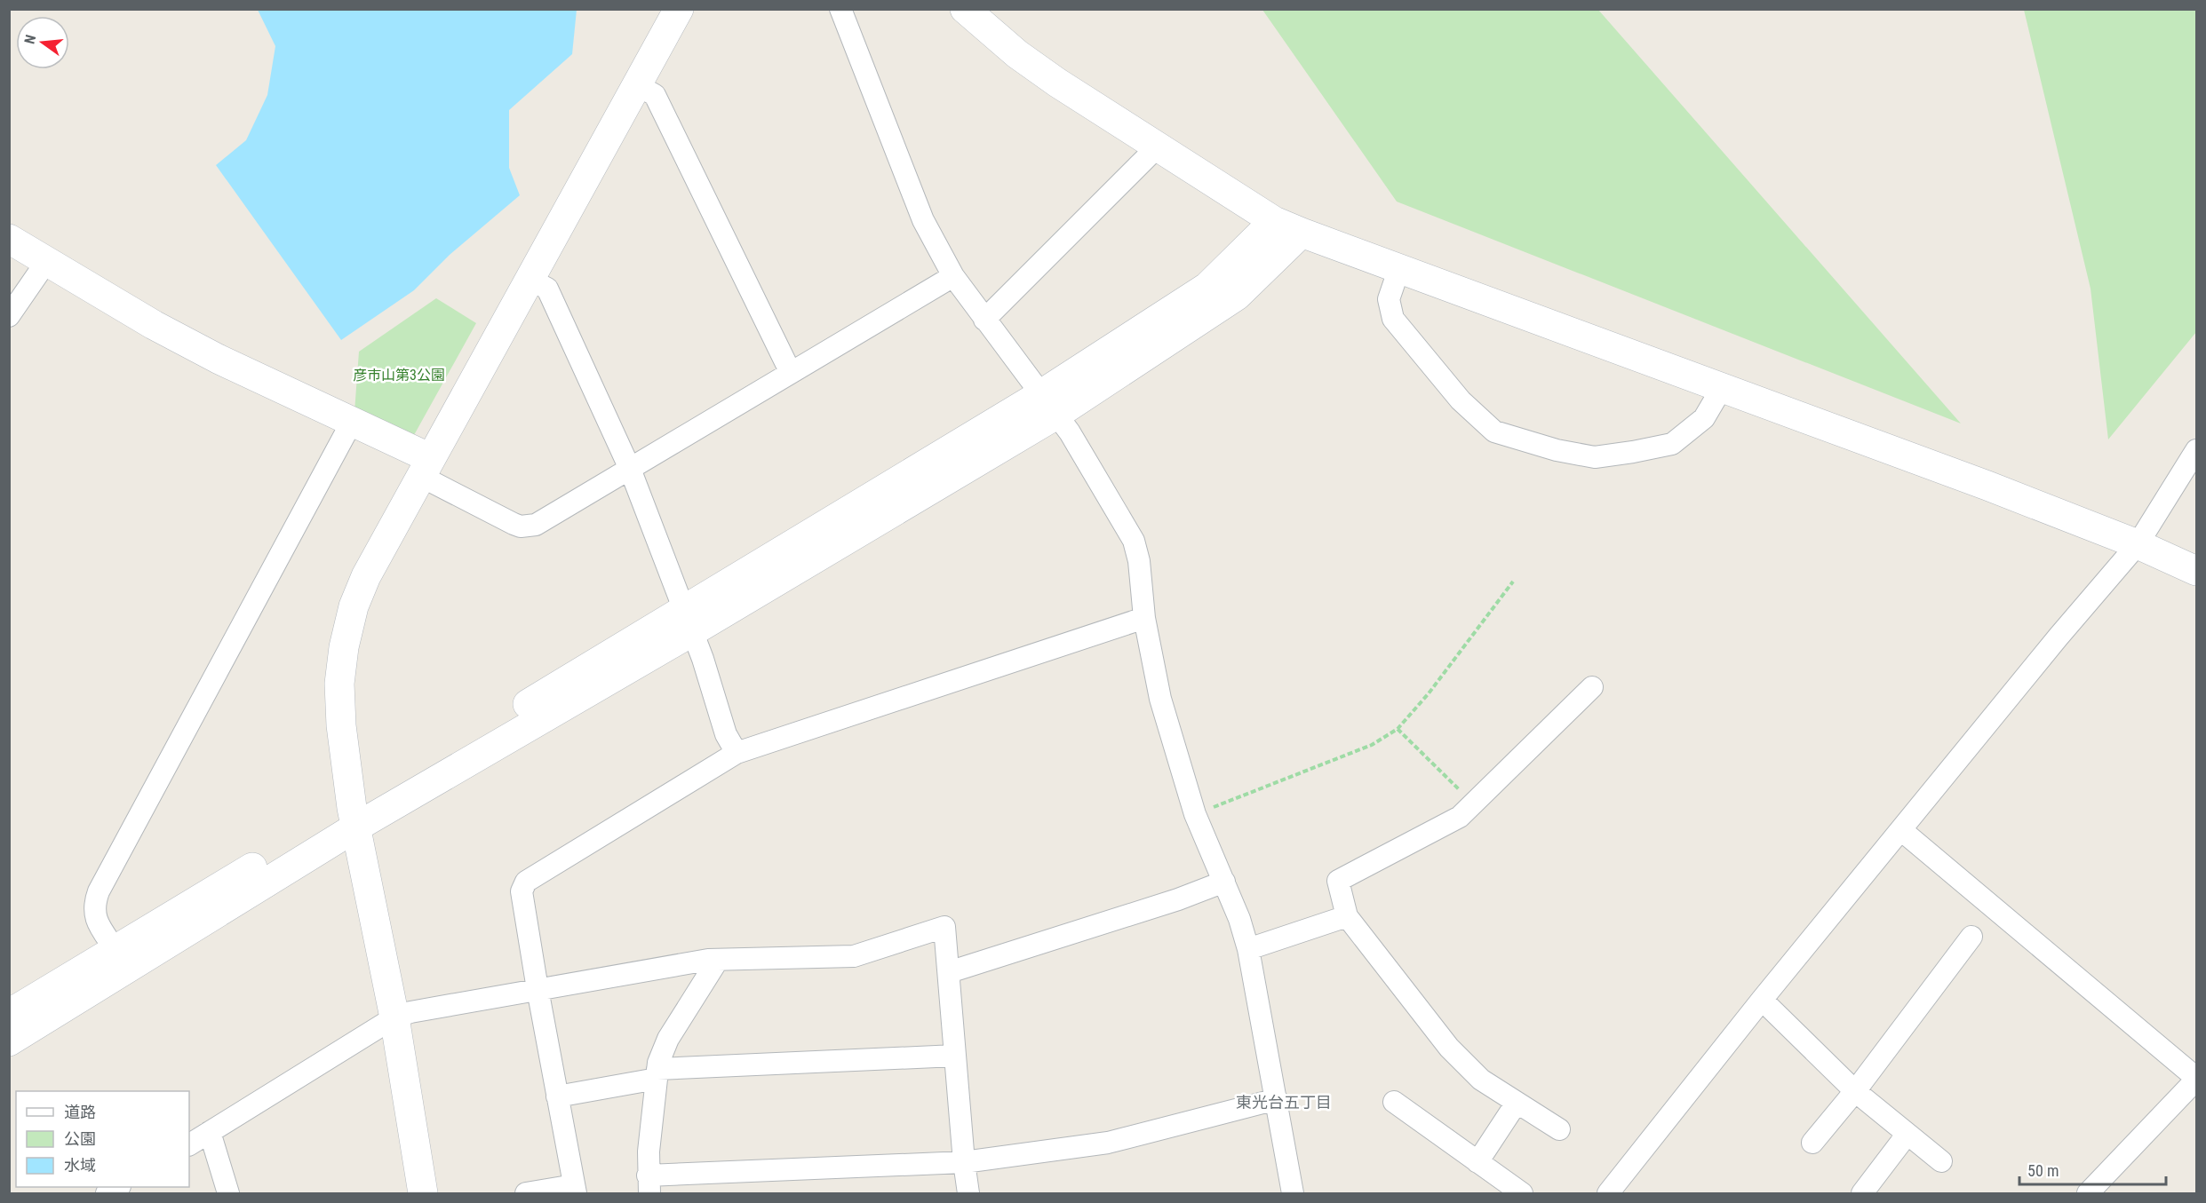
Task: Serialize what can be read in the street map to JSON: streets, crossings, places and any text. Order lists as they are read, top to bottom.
{
  "districts": ["東光台五丁目"],
  "parks": ["彦市山第3公園"],
  "legend": ["道路", "公園", "水域"],
  "scale_bar": "50 m",
  "north": "left"
}
